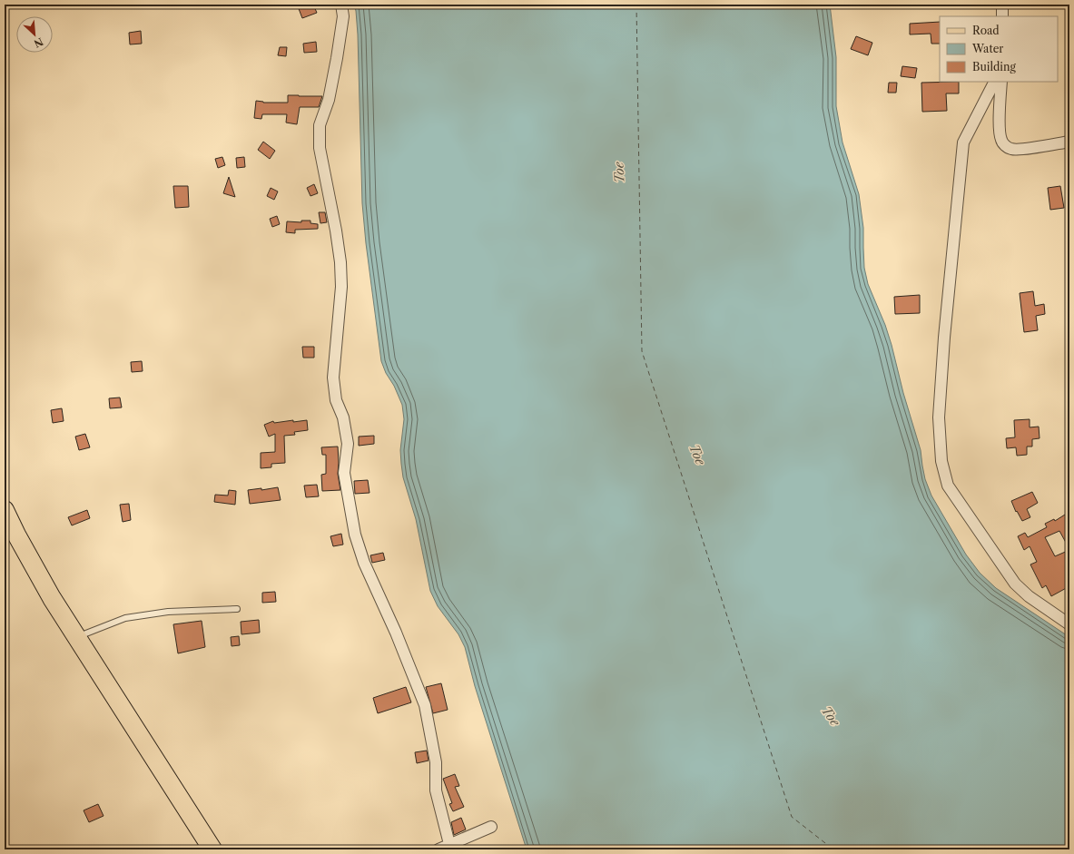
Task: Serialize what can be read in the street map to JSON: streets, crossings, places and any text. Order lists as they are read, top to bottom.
{
  "water": ["Toe"],
  "legend": ["Road", "Water", "Building"],
  "north": "bottom right"
}
